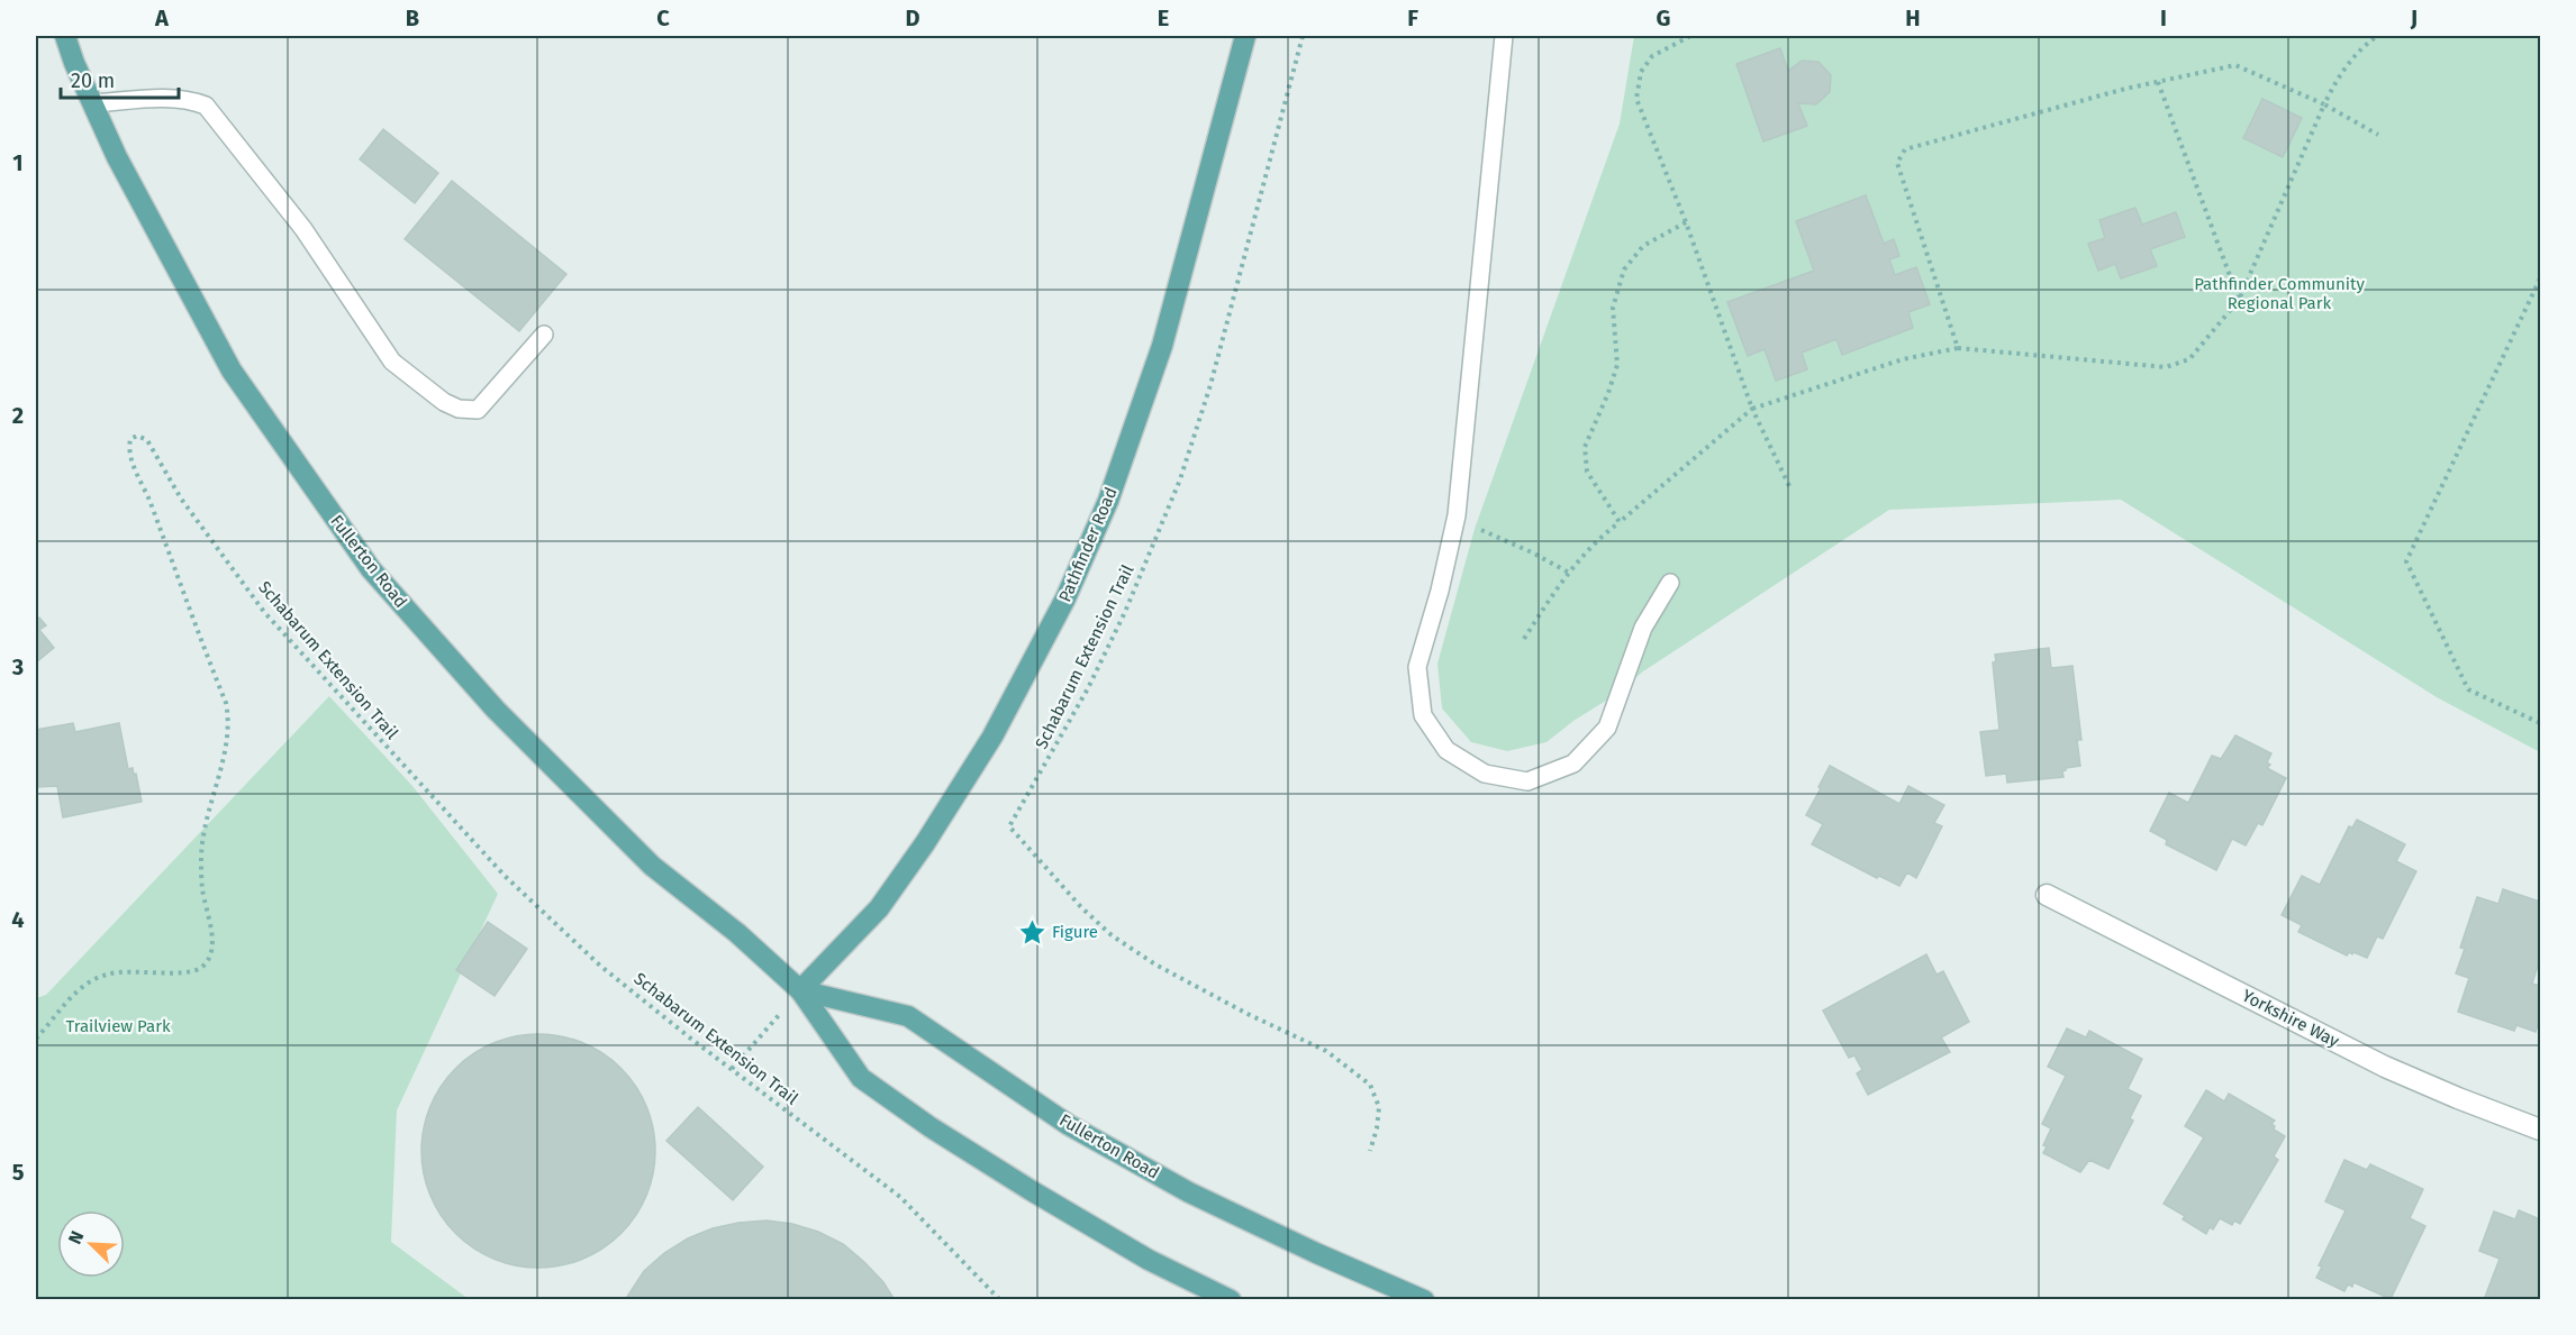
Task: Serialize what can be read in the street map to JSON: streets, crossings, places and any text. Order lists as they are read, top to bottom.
{
  "streets": {
    "main road": ["Pathfinder Road", "Fullerton Road"],
    "street": ["Yorkshire Way"],
    "path": ["Schabarum Extension Trail"]
  },
  "crossings": [
    ["Pathfinder Road", "Fullerton Road"]
  ],
  "parks": ["Pathfinder Community Regional Park", "Trailview Park"],
  "places": {
    "place": ["Figure"]
  },
  "scale_bar": "20 m",
  "north": "top left",
  "grid": {
    "columns": [
      "A",
      "B",
      "C",
      "D",
      "E",
      "F",
      "G",
      "H",
      "I",
      "J"
    ],
    "rows": [
      "1",
      "2",
      "3",
      "4",
      "5"
    ]
  }
}
